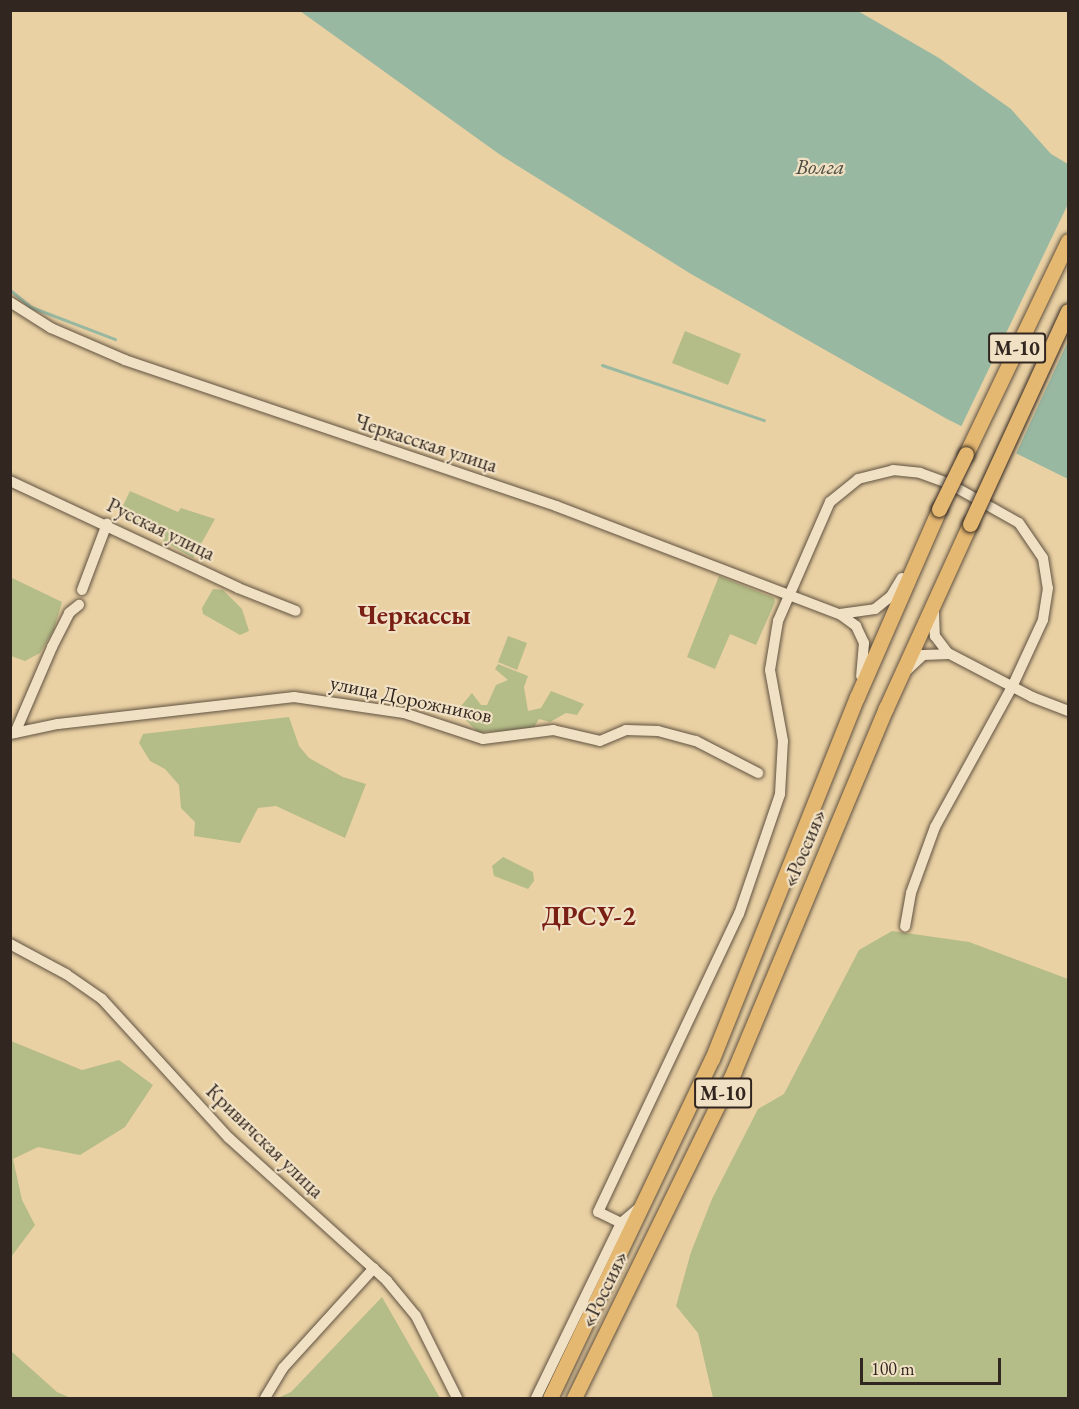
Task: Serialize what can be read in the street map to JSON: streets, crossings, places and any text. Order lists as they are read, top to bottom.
{
  "streets": {
    "highway": ["М-10", "«Россия»"],
    "street": [
      "Черкасская улица",
      "Русская улица",
      "улица Дорожников",
      "Кривичская улица"
    ]
  },
  "crossings": [
    ["М-10", "Черкасская улица"],
    ["М-10", "«Россия»"],
    ["Черкасская улица", "«Россия»"]
  ],
  "districts": ["Черкассы", "ДРСУ-2"],
  "water": ["Волга"],
  "scale_bar": "100 m"
}
